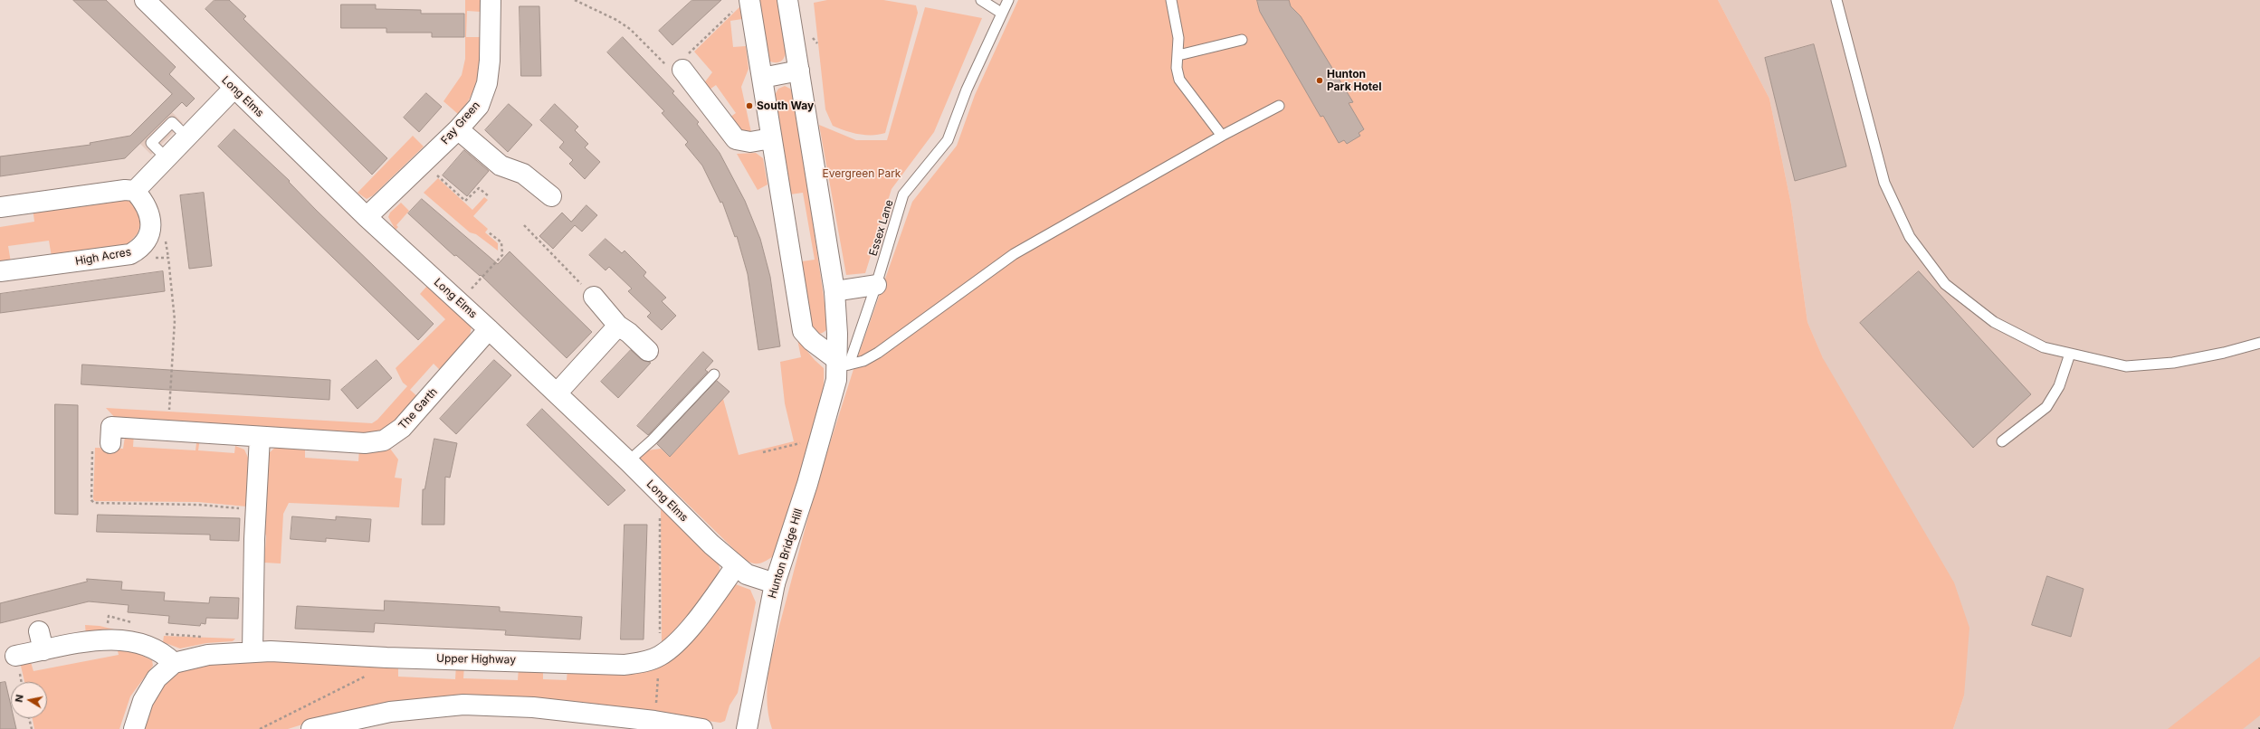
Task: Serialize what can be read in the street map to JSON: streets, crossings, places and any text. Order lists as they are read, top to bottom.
{
  "streets": {
    "street": [
      "Long Elms",
      "Fay Green",
      "High Acres",
      "The Garth",
      "Hunton Bridge Hill",
      "Upper Highway"
    ],
    "lane": ["Essex Lane"]
  },
  "crossings": [
    ["Long Elms", "Fay Green"],
    ["Long Elms", "The Garth"],
    ["Long Elms", "Hunton Bridge Hill"],
    ["Long Elms", "Upper Highway"],
    ["Essex Lane", "Hunton Bridge Hill"]
  ],
  "parks": ["Evergreen Park"],
  "places": ["Hunton Park Hotel", "South Way"],
  "north": "left"
}
